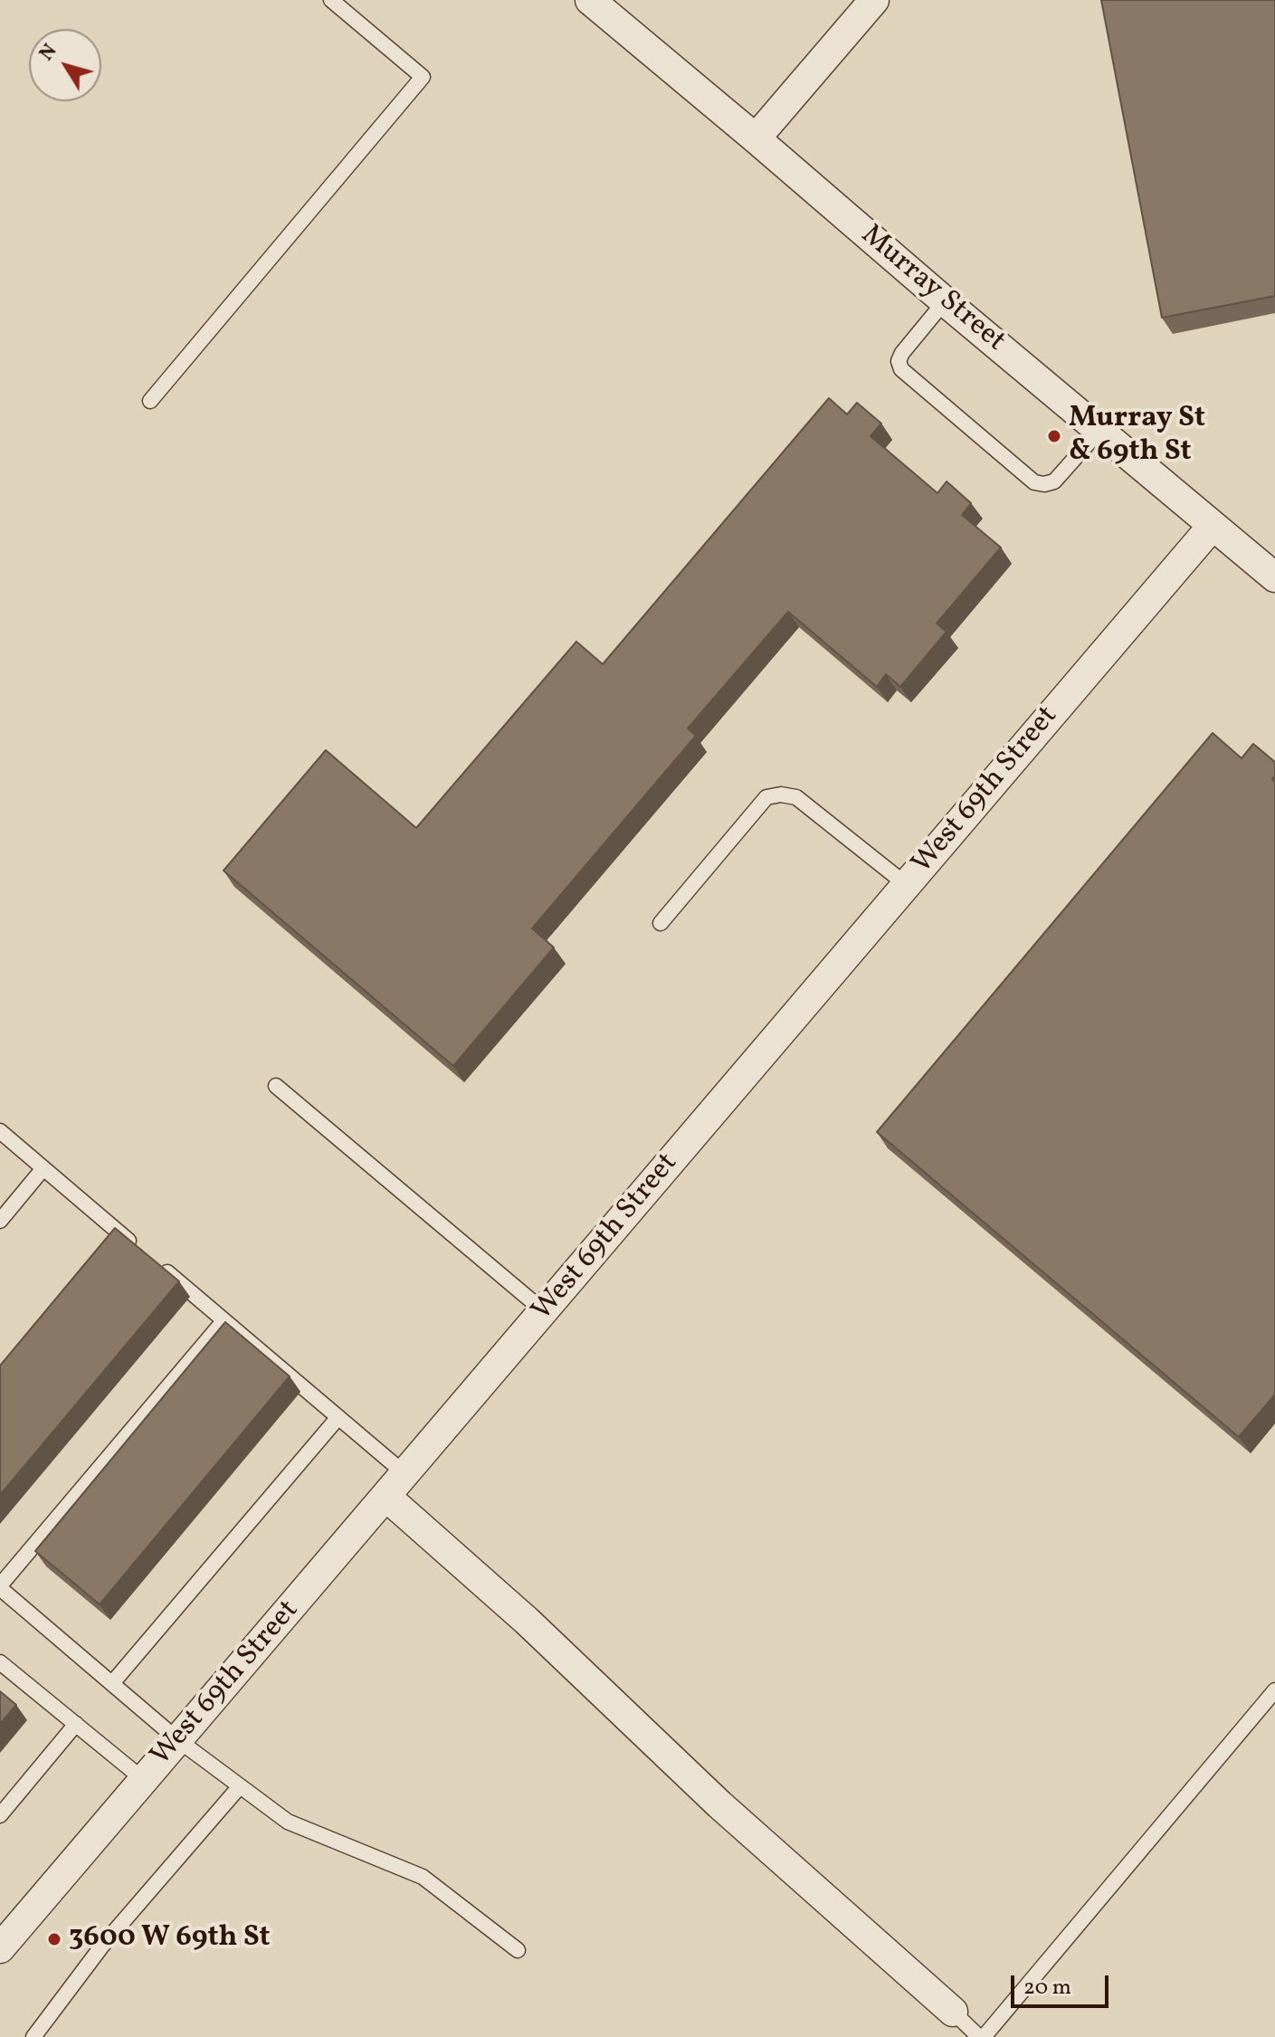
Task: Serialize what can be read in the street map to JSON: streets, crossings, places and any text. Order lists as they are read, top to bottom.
{
  "streets": {
    "street": ["Murray Street", "West 69th Street"]
  },
  "crossings": [
    ["Murray Street", "West 69th Street"]
  ],
  "places": ["Murray St & 69th St", "3600 W 69th St"],
  "scale_bar": "20 m",
  "north": "top left"
}
